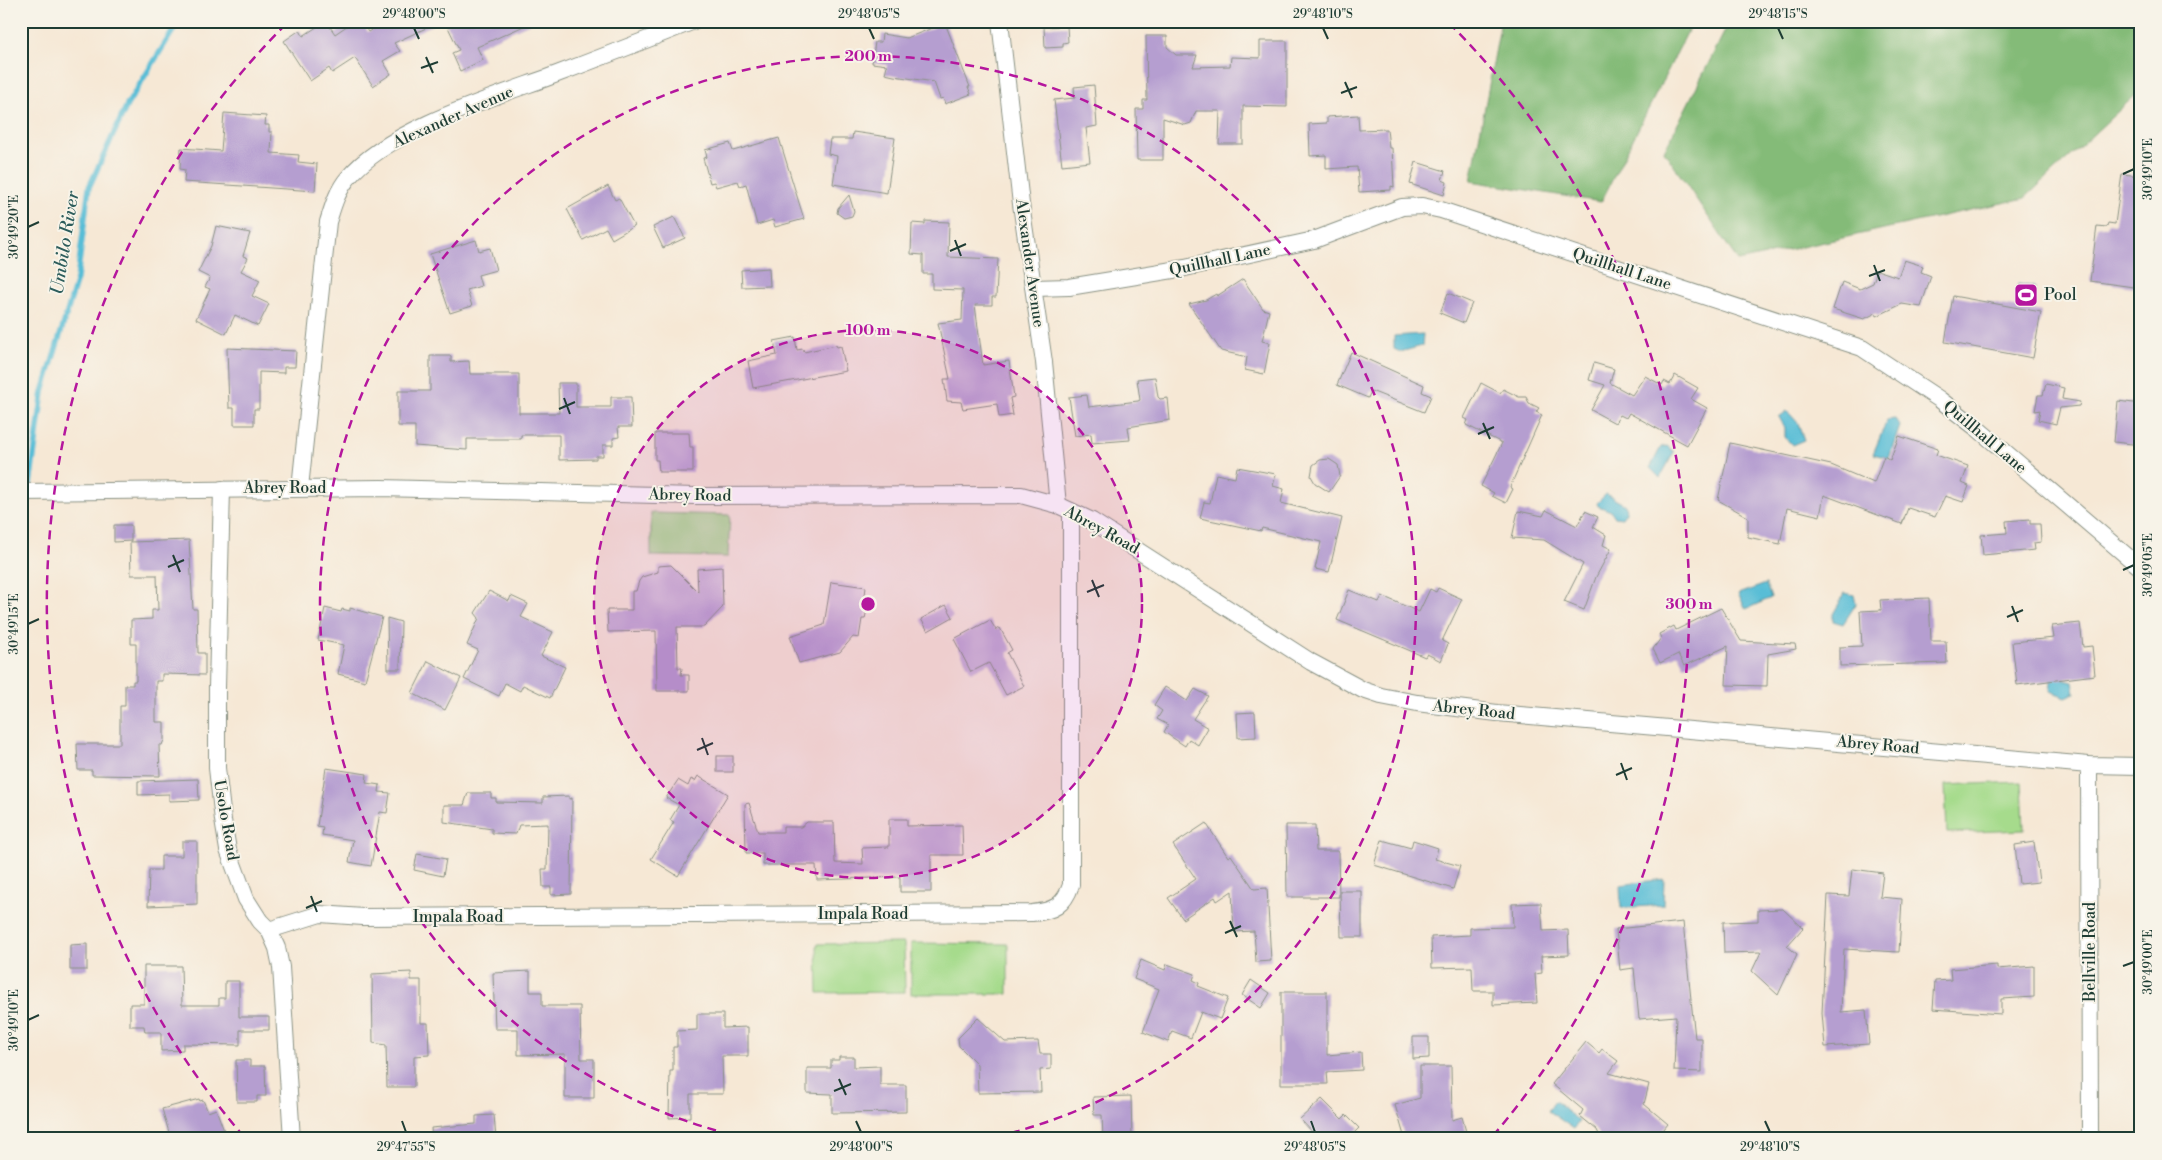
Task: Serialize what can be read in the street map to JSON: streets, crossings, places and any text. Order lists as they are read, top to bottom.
{
  "streets": {
    "street": [
      "Alexander Avenue",
      "Quillhall Lane",
      "Abrey Road",
      "Usolo Road",
      "Impala Road",
      "Bellville Road"
    ]
  },
  "crossings": [
    ["Alexander Avenue", "Quillhall Lane"],
    ["Alexander Avenue", "Abrey Road"],
    ["Alexander Avenue", "Impala Road"],
    ["Abrey Road", "Usolo Road"],
    ["Abrey Road", "Impala Road"],
    ["Abrey Road", "Bellville Road"],
    ["Usolo Road", "Impala Road"]
  ],
  "water": ["Umbilo River"],
  "places": {
    "sports": ["Pool"]
  },
  "coordinates": [
    "29°48'00\"S",
    "29°48'05\"S",
    "29°48'10\"S",
    "29°48'15\"S",
    "30°49'10\"E",
    "30°49'20\"E",
    "30°49'05\"E",
    "30°49'15\"E",
    "30°49'00\"E",
    "29°47'55\"S"
  ],
  "rings": ["200 m", "100 m", "300 m"]
}
